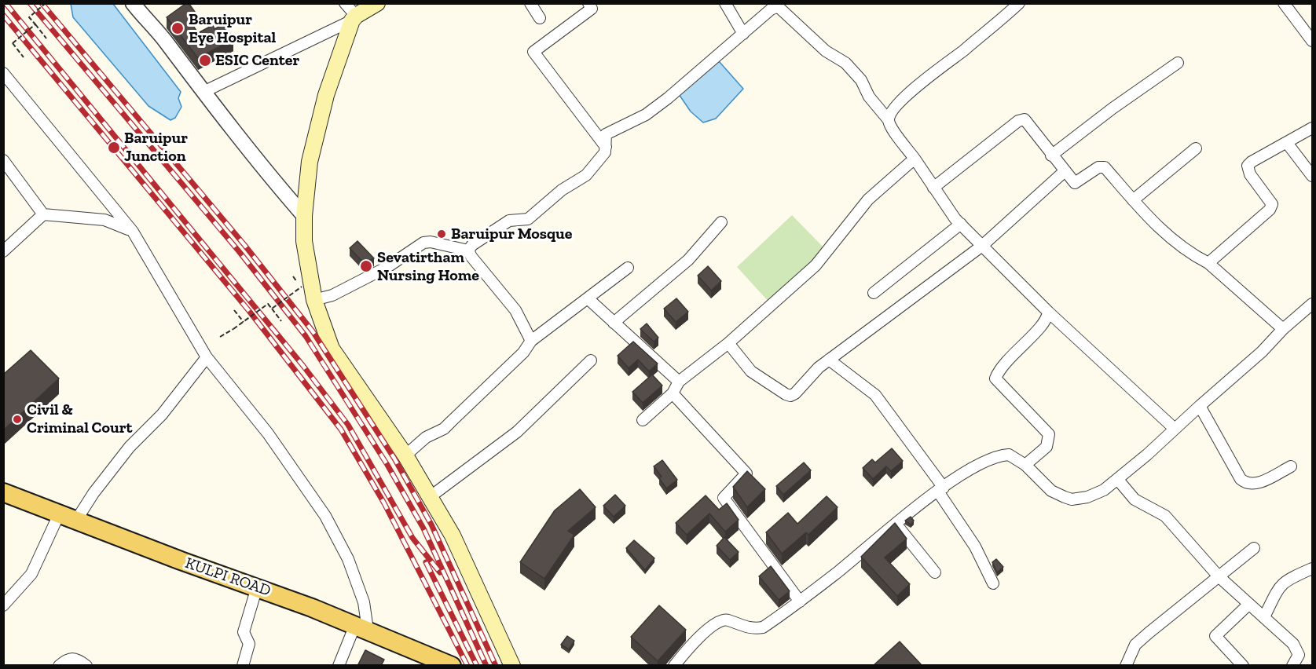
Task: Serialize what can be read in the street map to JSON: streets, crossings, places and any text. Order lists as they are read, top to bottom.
{
  "streets": {
    "main road": ["KULPI ROAD"]
  },
  "places": [
    "Baruipur Eye Hospital",
    "ESIC Center",
    "Baruipur Junction",
    "Baruipur Mosque",
    "Sevatirtham Nursing Home",
    "Civil & Criminal Court"
  ]
}
